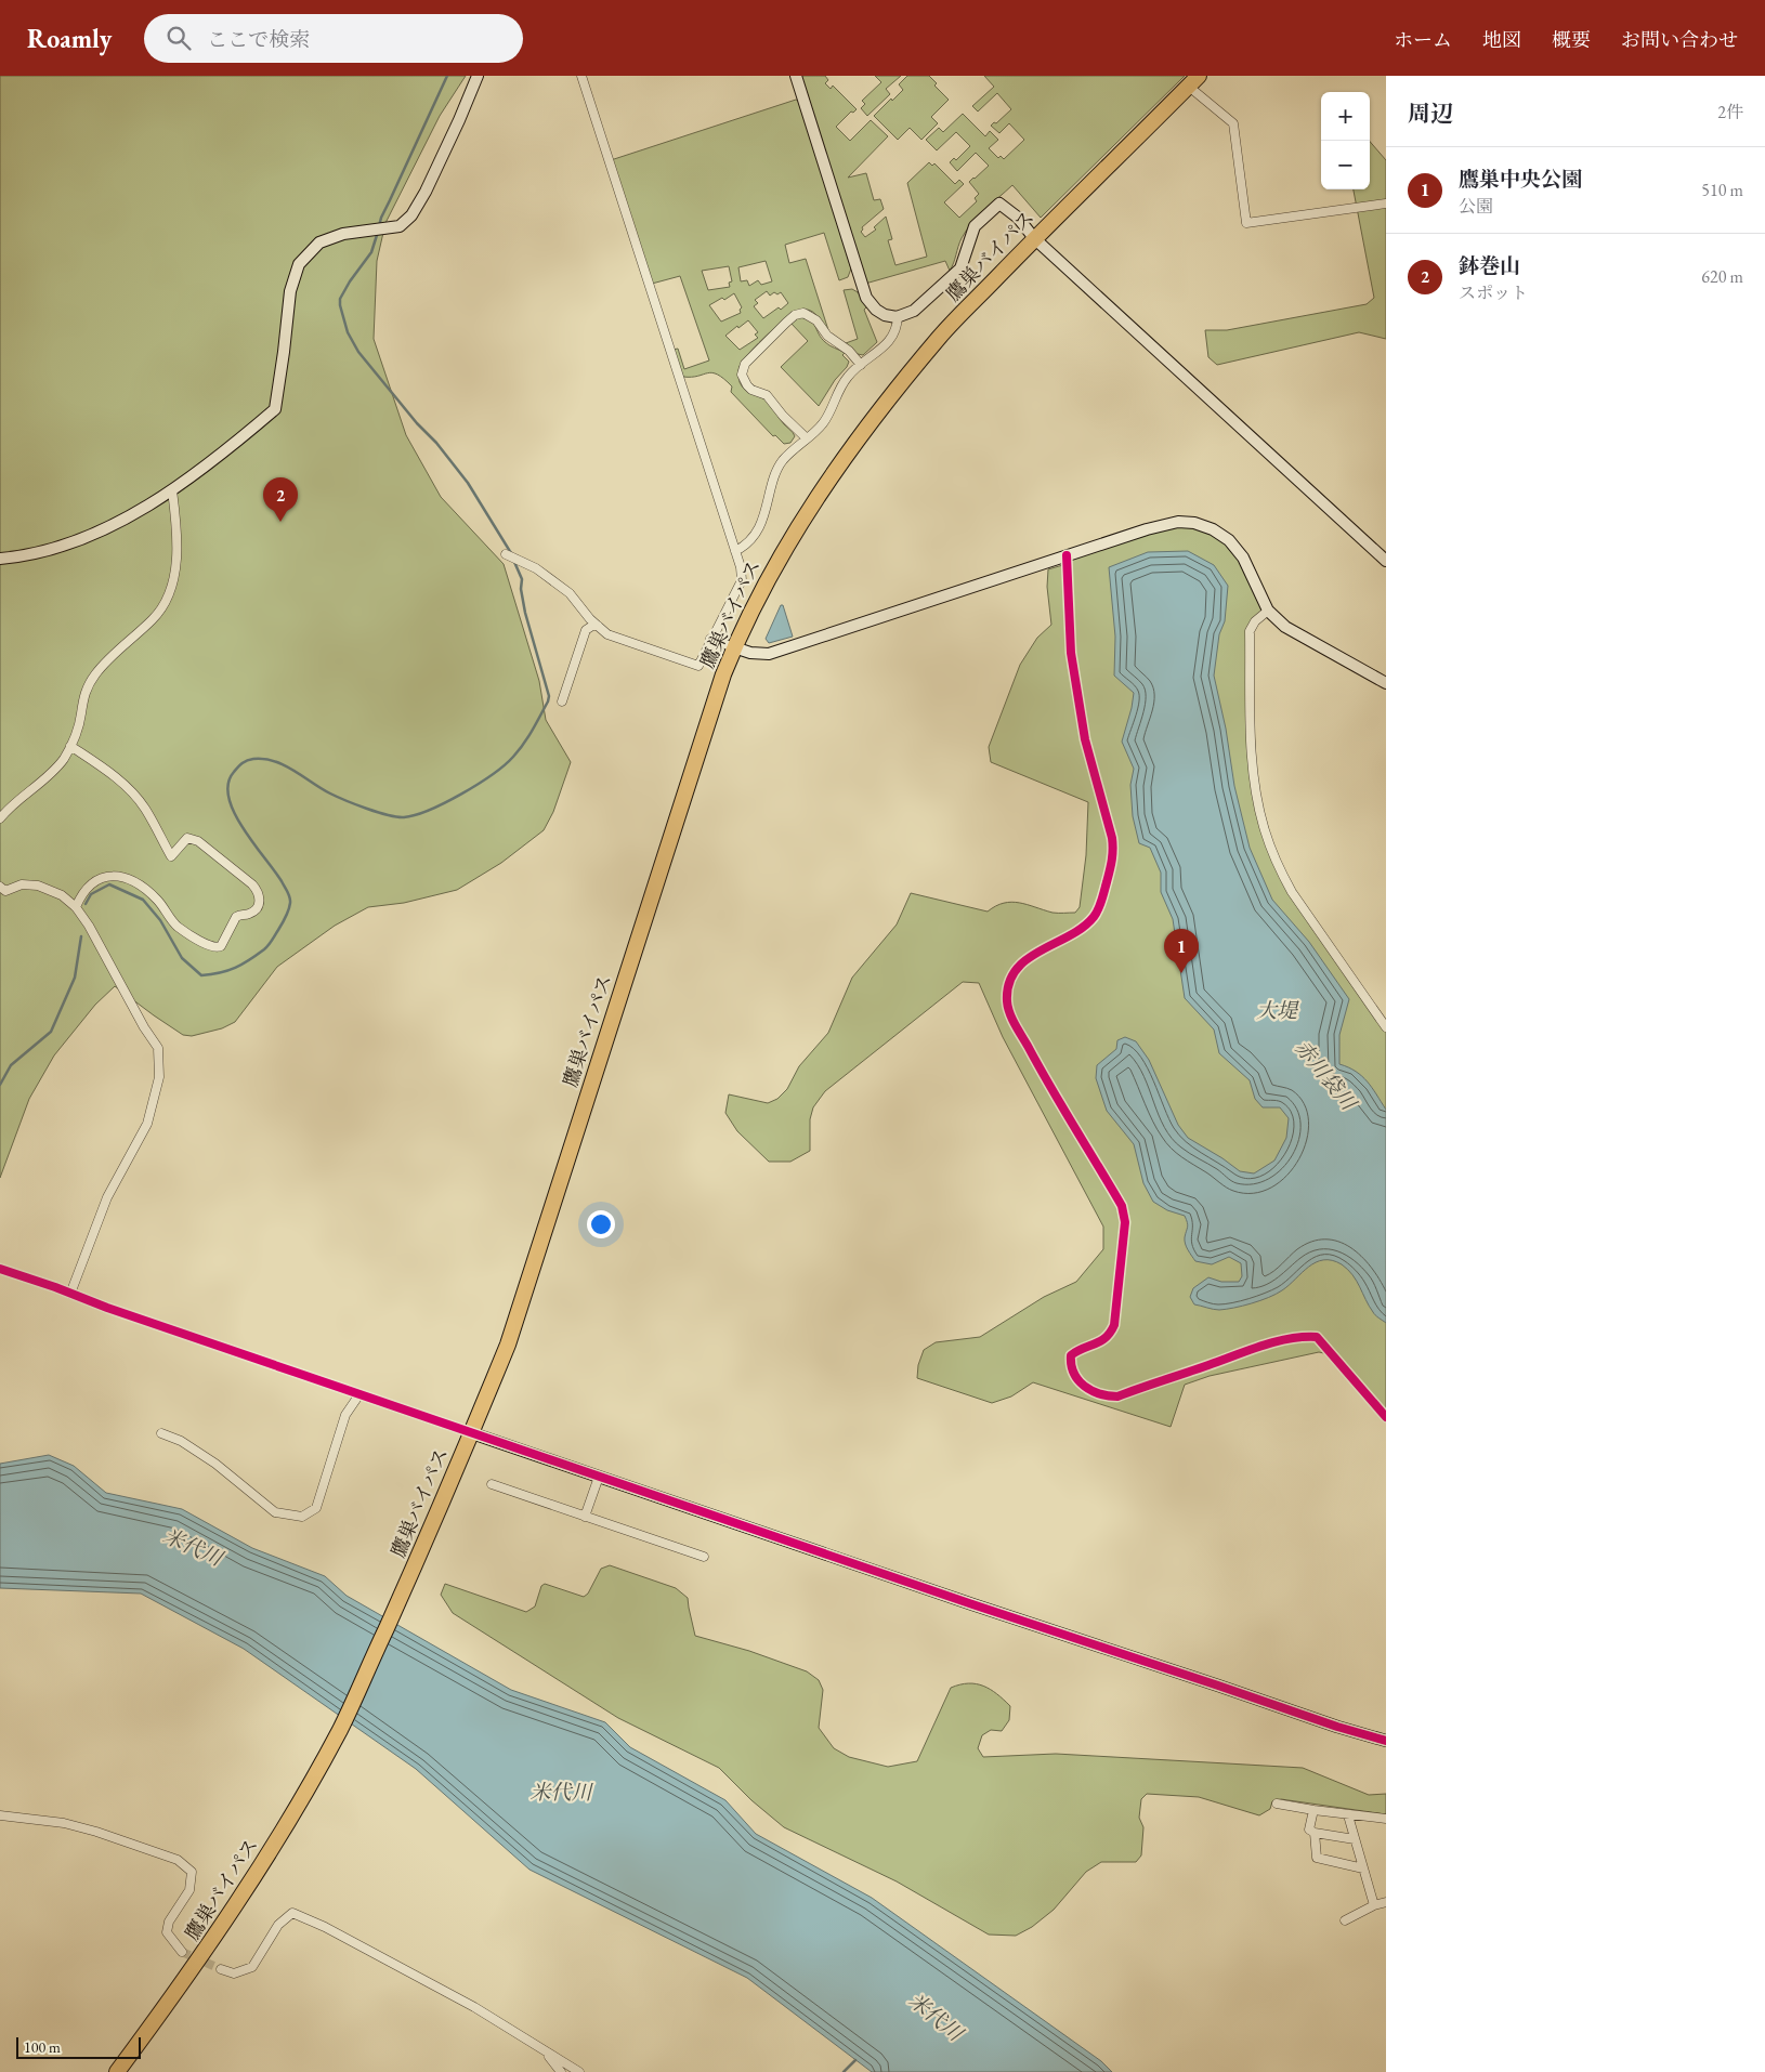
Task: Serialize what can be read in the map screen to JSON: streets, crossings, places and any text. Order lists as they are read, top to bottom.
{
  "streets": {
    "highway": ["鷹巣バイパス"]
  },
  "water": ["大堤", "赤川袋川", "米代川"],
  "scale_bar": "100 m",
  "page": {
    "header": "Roamly",
    "search": "ここで検索",
    "nav": [
      "ホーム",
      "地図",
      "概要",
      "お問い合わせ"
    ],
    "heading": ["周辺", "2件"],
    "map_buttons": ["+", "−"],
    "list": [
      {
        "mark": "1",
        "name": "鷹巣中央公園",
        "note": "公園",
        "value": "510 m"
      },
      {
        "mark": "2",
        "name": "鉢巻山",
        "note": "スポット",
        "value": "620 m"
      }
    ],
    "pins": ["2", "1"],
    "scale": "100 m"
  }
}
